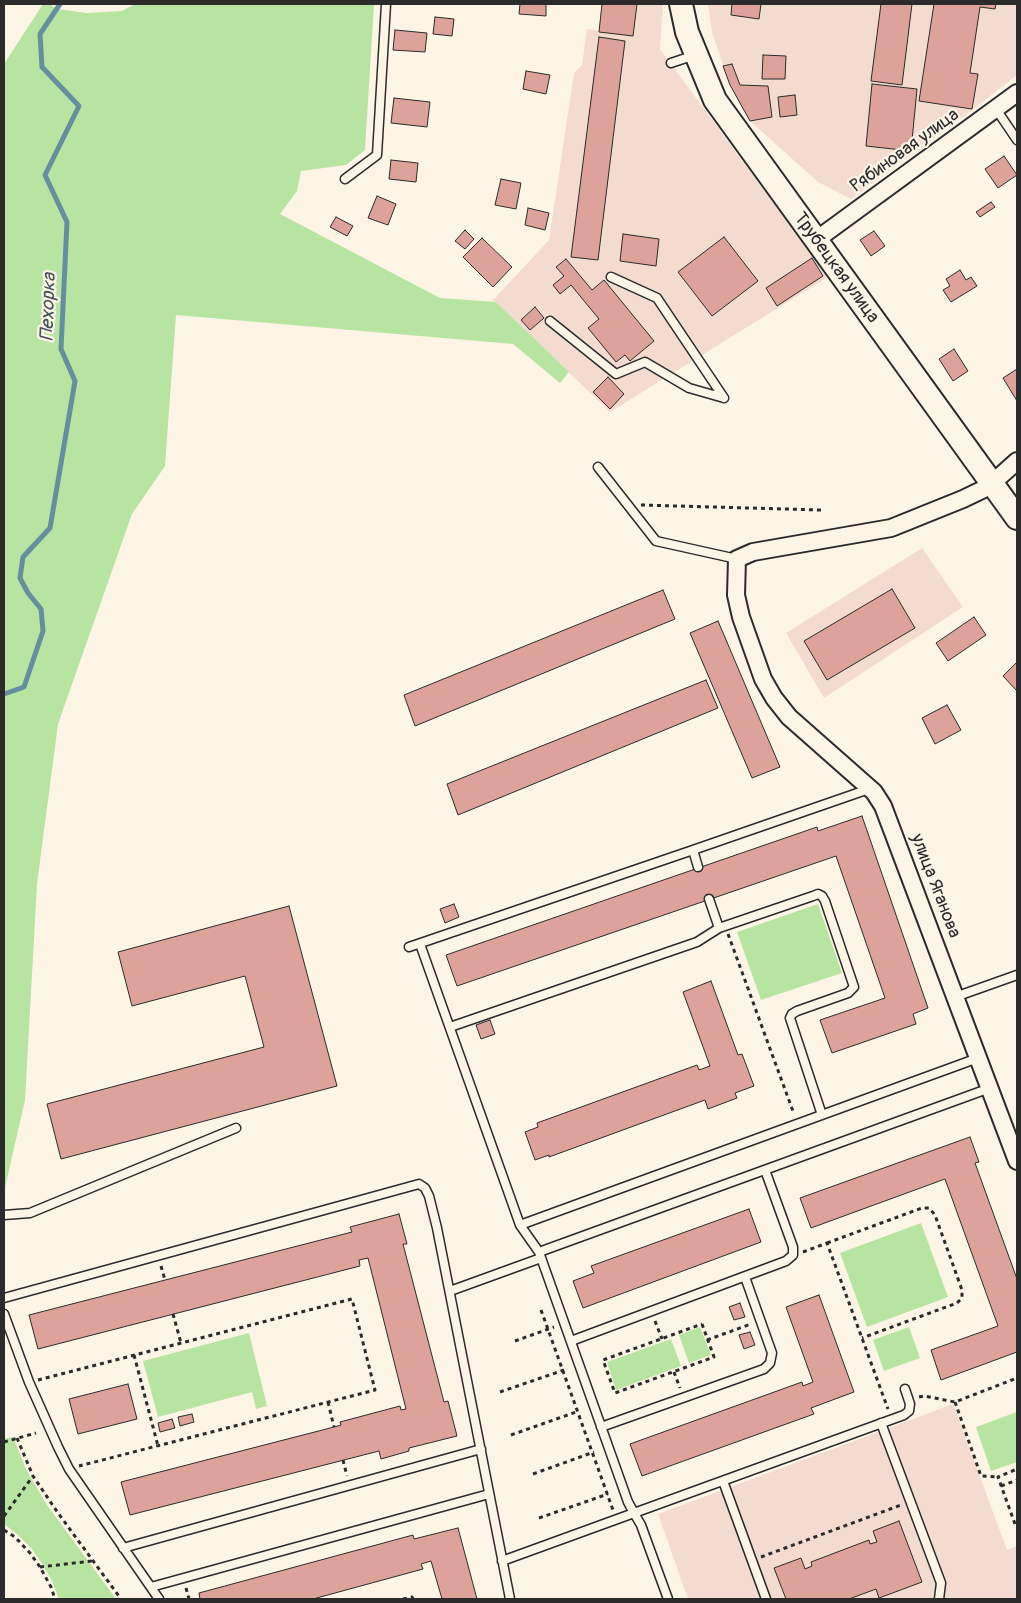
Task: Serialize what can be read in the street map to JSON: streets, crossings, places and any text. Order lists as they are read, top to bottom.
{
  "streets": {
    "main road": ["Трубецкая улица"],
    "street": ["Рябиновая улица", "улица Яганова"]
  },
  "crossings": [
    ["Рябиновая улица", "Трубецкая улица"]
  ],
  "water": ["Пехорка"]
}
